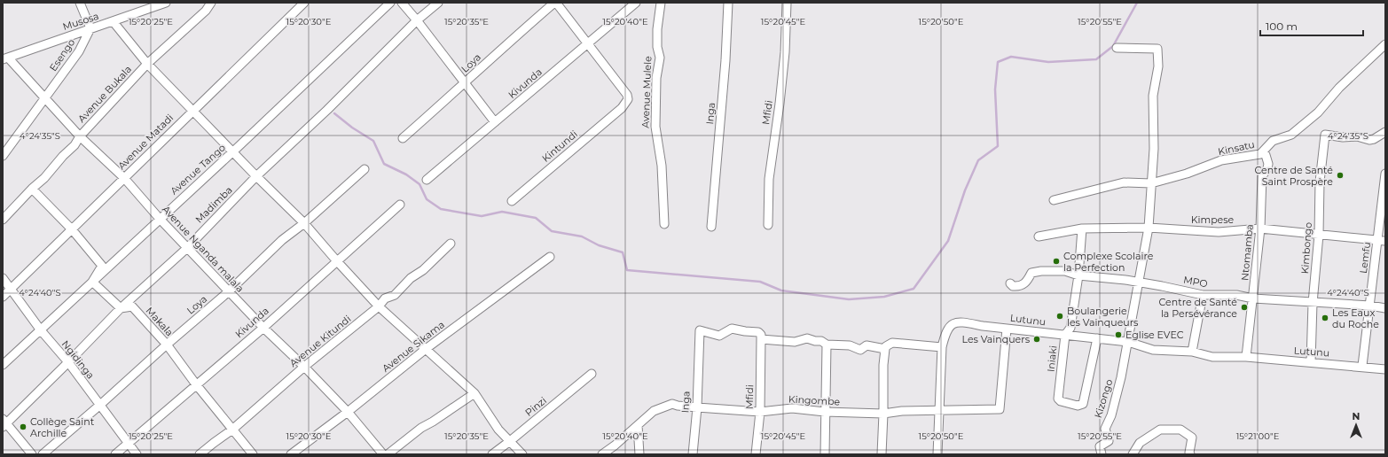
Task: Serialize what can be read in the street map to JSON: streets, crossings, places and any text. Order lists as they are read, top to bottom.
{
  "streets": {
    "street": [
      "Musosa",
      "Esengo",
      "Loya",
      "Kivunda",
      "Avenue Mulele",
      "Avenue Bukala",
      "Mfidi",
      "Inga",
      "Avenue Matadi",
      "Kintundi",
      "Kinsatu",
      "Avenue Tango",
      "Madimba",
      "Kimpese",
      "Kimbongo",
      "Avenue Nganda malala",
      "Ntomamba",
      "Lemfu",
      "MPO",
      "Lutunu",
      "Makala",
      "Avenue Kitundi",
      "Avenue Sikama",
      "Iniaki",
      "Ngidinga",
      "Kizongo",
      "Kingombe",
      "Pinzi"
    ]
  },
  "crossings": [
    ["Musosa", "Esengo"],
    ["Musosa", "Avenue Nganda malala"],
    ["Esengo", "Avenue Nganda malala"],
    ["Loya", "Avenue Nganda malala"],
    ["Loya", "Makala"],
    ["Loya", "Ngidinga"],
    ["Kivunda", "Kintundi"],
    ["Kivunda", "Avenue Nganda malala"],
    ["Kivunda", "Makala"],
    ["Kivunda", "Ngidinga"],
    ["Avenue Bukala", "Avenue Nganda malala"],
    ["Mfidi", "Inga"],
    ["Mfidi", "Kingombe"],
    ["Inga", "Kingombe"],
    ["Avenue Matadi", "Avenue Nganda malala"],
    ["Avenue Matadi", "Ngidinga"],
    ["Kinsatu", "Ntomamba"],
    ["Avenue Tango", "Avenue Nganda malala"],
    ["Avenue Tango", "Ngidinga"],
    ["Madimba", "Avenue Nganda malala"],
    ["Madimba", "Makala"],
    ["Madimba", "Ngidinga"],
    ["Kimpese", "Kimbongo"],
    ["Kimpese", "Ntomamba"],
    ["Kimpese", "Lemfu"],
    ["Kimpese", "Iniaki"],
    ["Kimbongo", "MPO"],
    ["Kimbongo", "Lutunu"],
    ["Avenue Nganda malala", "Avenue Kitundi"],
    ["Avenue Nganda malala", "Avenue Sikama"],
    ["Ntomamba", "MPO"],
    ["Ntomamba", "Lutunu"],
    ["Lemfu", "MPO"],
    ["Lemfu", "Lutunu"],
    ["MPO", "Iniaki"],
    ["Lutunu", "Iniaki"],
    ["Lutunu", "Kizongo"],
    ["Lutunu", "Kingombe"],
    ["Makala", "Avenue Kitundi"]
  ],
  "places": [
    "Centre de Santé Saint Prospère",
    "Complexe Scolaire la Perfection",
    "Centre de Santé la Persévérance",
    "Boulangerie les Vainqueurs",
    "Les Eaux du Roche",
    "Eglise EVEC",
    "Les Vainquers",
    "Collège Saint Archille"
  ],
  "scale_bar": "100 m",
  "north": "top",
  "coordinates": [
    "15°20'25\"E",
    "15°20'30\"E",
    "15°20'35\"E",
    "15°20'40\"E",
    "15°20'45\"E",
    "15°20'50\"E",
    "15°20'55\"E",
    "4°24'35\"S",
    "4°24'40\"S",
    "15°21'00\"E"
  ]
}
